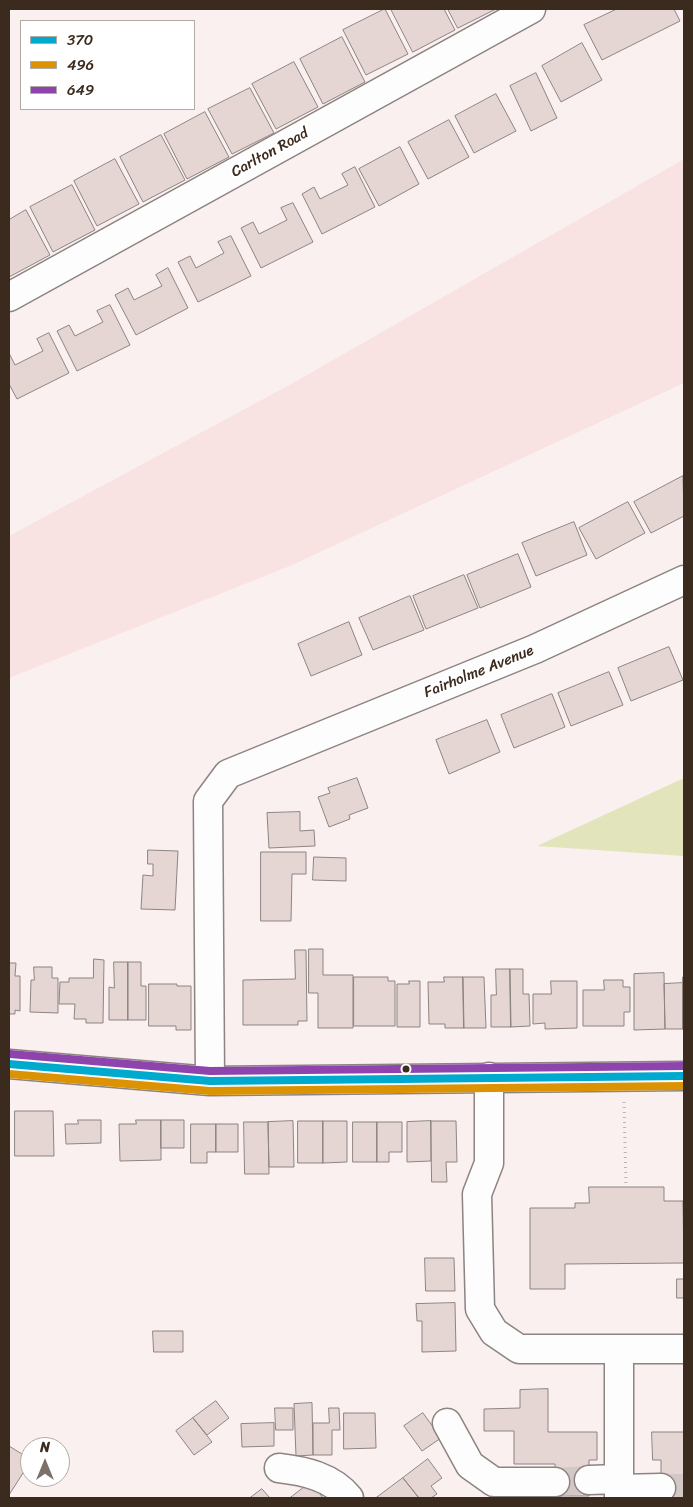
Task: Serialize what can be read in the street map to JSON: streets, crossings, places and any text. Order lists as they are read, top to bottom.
{
  "streets": {
    "street": ["Carlton Road", "Fairholme Avenue"]
  },
  "lines": ["transit line 649", "transit line 370", "transit line 496"],
  "legend": ["370", "496", "649"],
  "north": "top"
}
